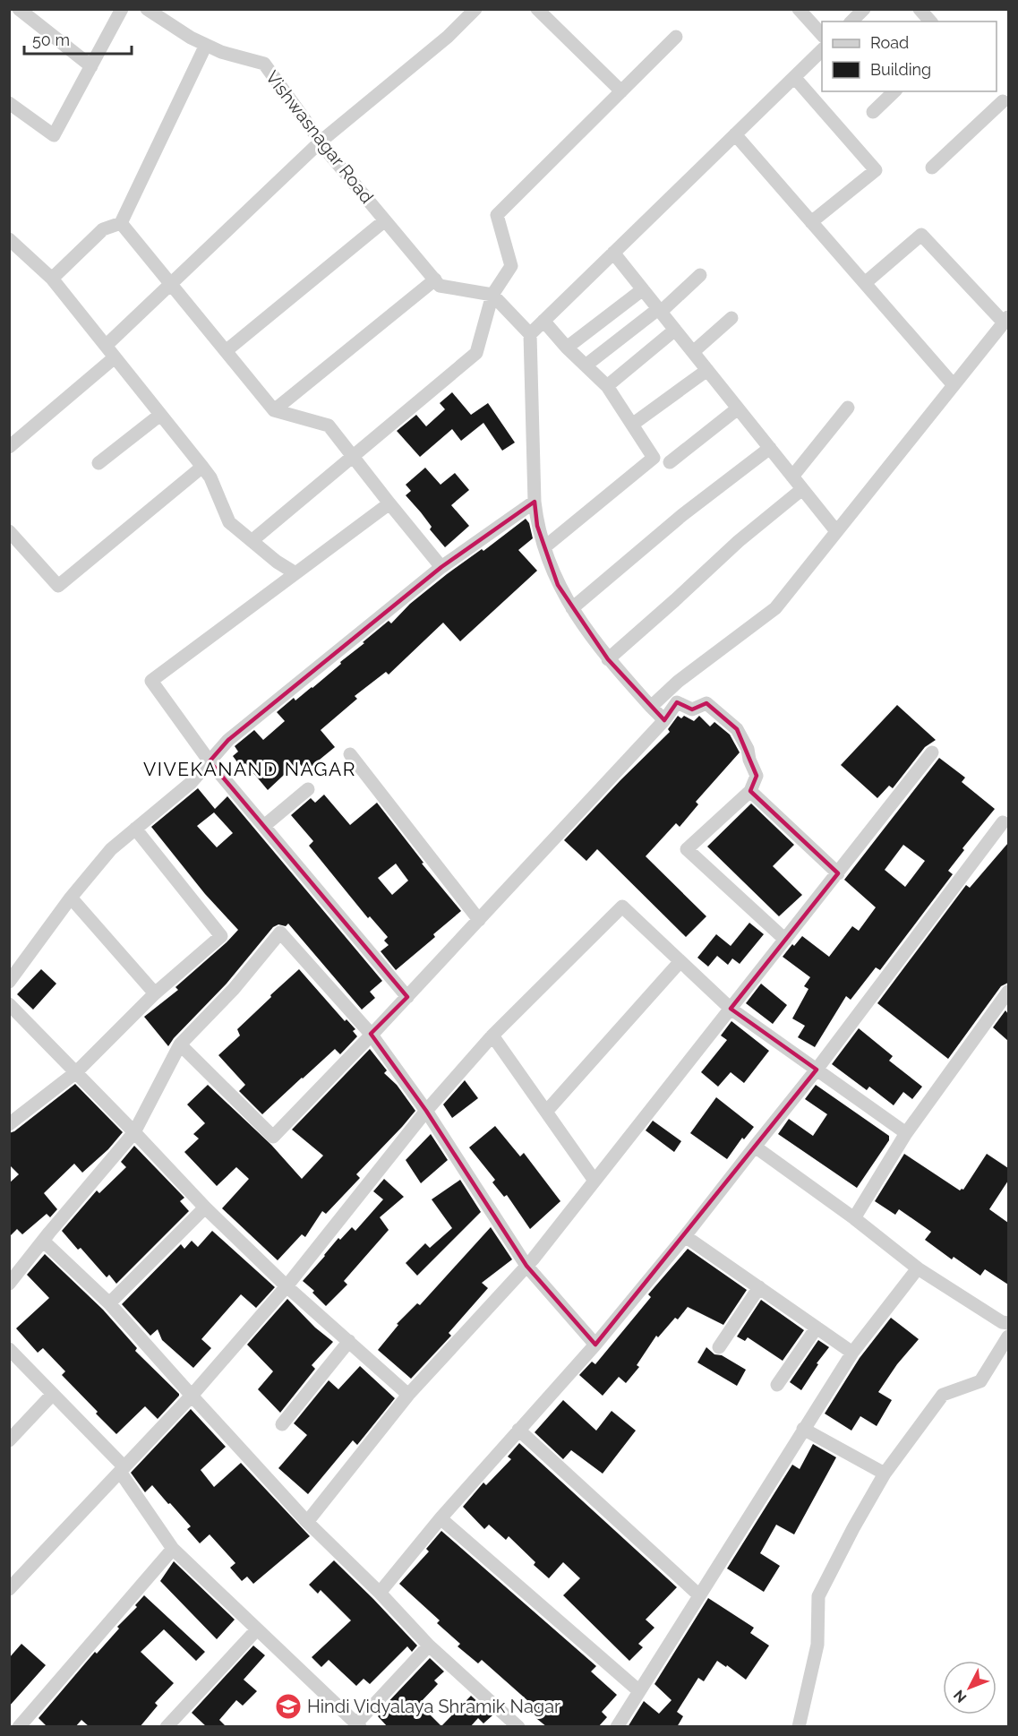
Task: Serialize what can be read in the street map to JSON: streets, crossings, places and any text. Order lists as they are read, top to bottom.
{
  "streets": {
    "street": ["Vishwasnagar Road"]
  },
  "districts": ["VIVEKANAND NAGAR"],
  "places": {
    "school or university": ["Hindi Vidyalaya Shramik Nagar"]
  },
  "legend": ["Road", "Building"],
  "scale_bar": "50 m",
  "north": "bottom left"
}
